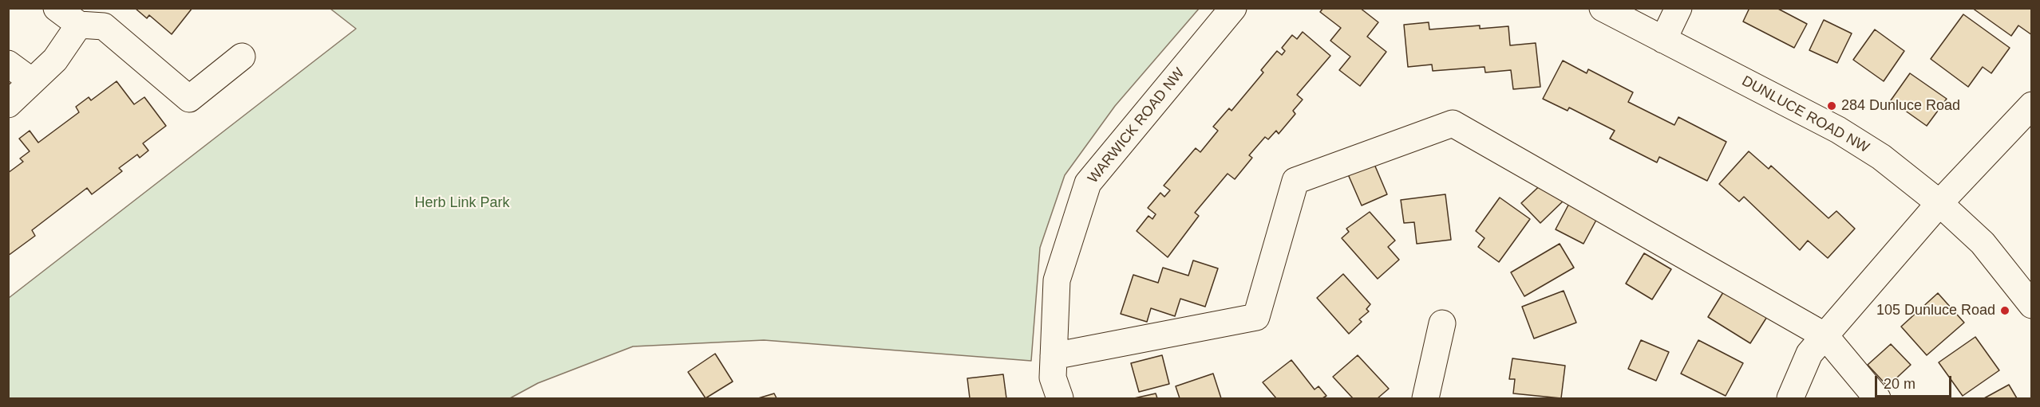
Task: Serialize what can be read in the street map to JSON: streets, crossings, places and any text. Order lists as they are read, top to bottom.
{
  "streets": {
    "street": ["DUNLUCE ROAD NW", "WARWICK ROAD NW"]
  },
  "parks": ["Herb Link Park"],
  "places": ["284 Dunluce Road", "105 Dunluce Road"],
  "scale_bar": "20 m"
}
